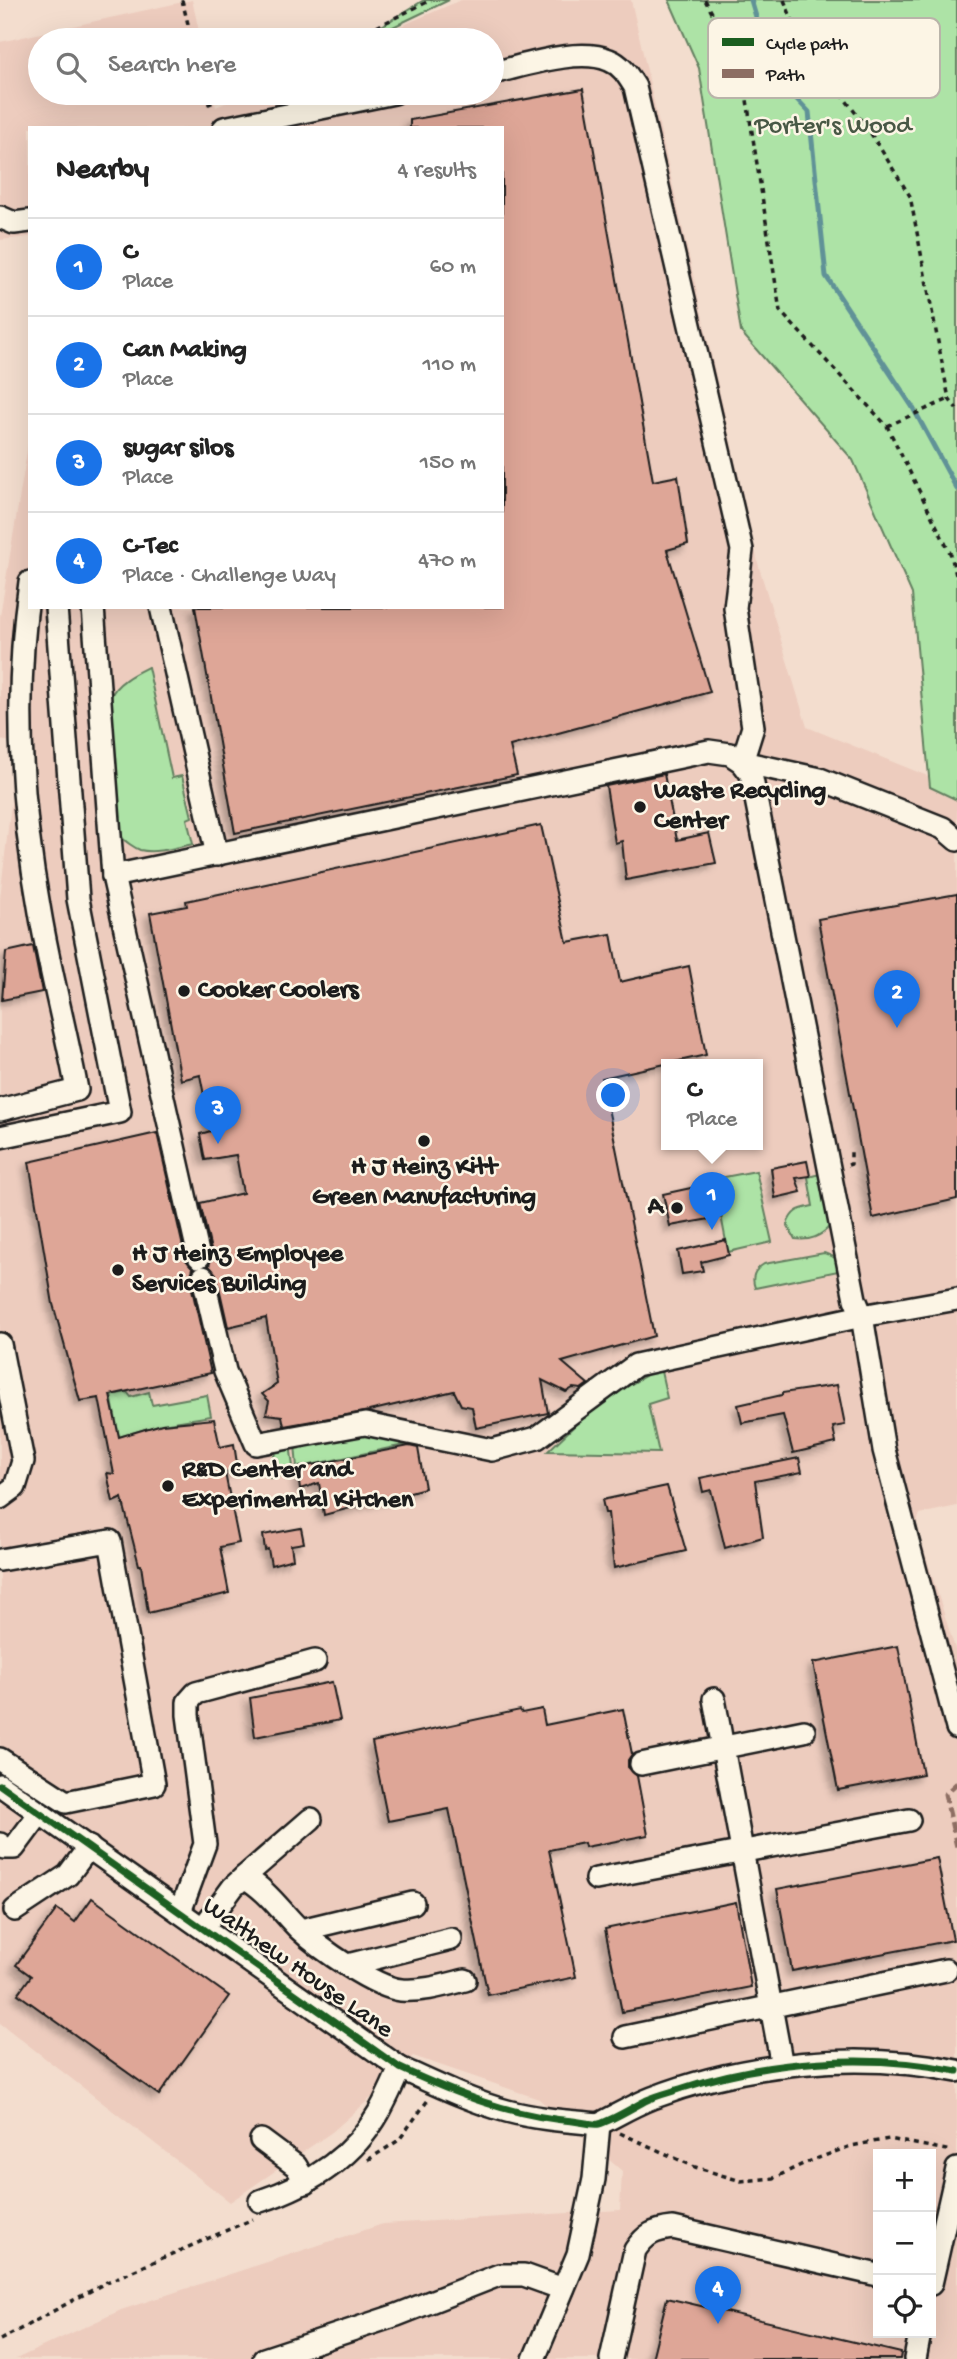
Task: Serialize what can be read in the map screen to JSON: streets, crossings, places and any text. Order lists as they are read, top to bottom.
{
  "streets": {
    "street": ["Walthew House Lane"]
  },
  "parks": ["Porter's Wood"],
  "places": [
    "Waste Recycling Center",
    "Cooker Coolers",
    "H J Heinz Kitt Green Manufacturing",
    "A",
    "H J Heinz Employee Services Building",
    "R&D Center and Experimental Kitchen"
  ],
  "legend": ["Cycle path", "Path"],
  "page": {
    "search": "Search here",
    "heading": ["Nearby", "4 results"],
    "list": [
      {
        "mark": "1",
        "name": "C",
        "note": "Place",
        "value": "60 m"
      },
      {
        "mark": "2",
        "name": "Can Making",
        "note": "Place",
        "value": "110 m"
      },
      {
        "mark": "3",
        "name": "sugar silos",
        "note": "Place",
        "value": "150 m"
      },
      {
        "mark": "4",
        "name": "C-Tec",
        "note": "Place · Challenge Way",
        "value": "470 m"
      }
    ],
    "pins": [
      "2",
      "3",
      "1",
      "4"
    ],
    "popup": ["C", "Place"],
    "map_buttons": ["+", "−"]
  }
}
